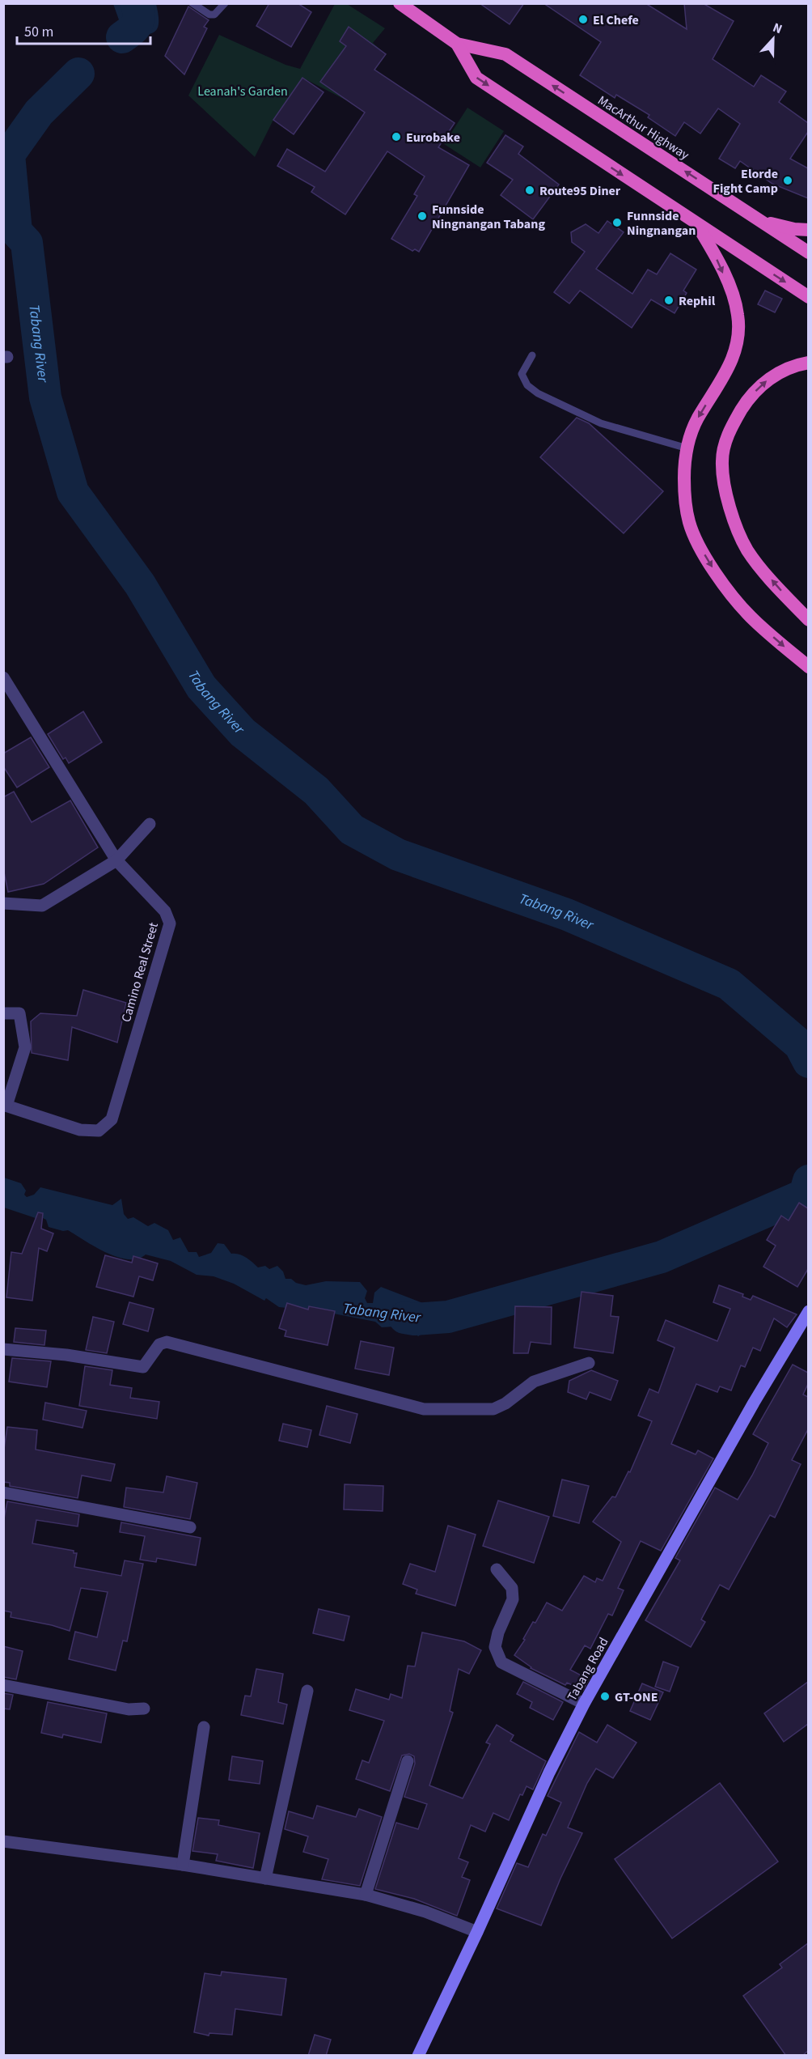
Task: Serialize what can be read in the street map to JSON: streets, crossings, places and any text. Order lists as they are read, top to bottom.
{
  "streets": {
    "highway": ["MacArthur Highway"],
    "main road": ["Tabang Road"],
    "street": ["Camino Real Street"]
  },
  "water": ["Tabang River"],
  "parks": ["Leanah's Garden"],
  "places": [
    "El Chefe",
    "Eurobake",
    "Elorde Fight Camp",
    "Route95 Diner",
    "Funnside Ningnangan Tabang",
    "Funnside Ningnangan",
    "Rephil",
    "GT-ONE"
  ],
  "scale_bar": "50 m",
  "north": "top"
}
